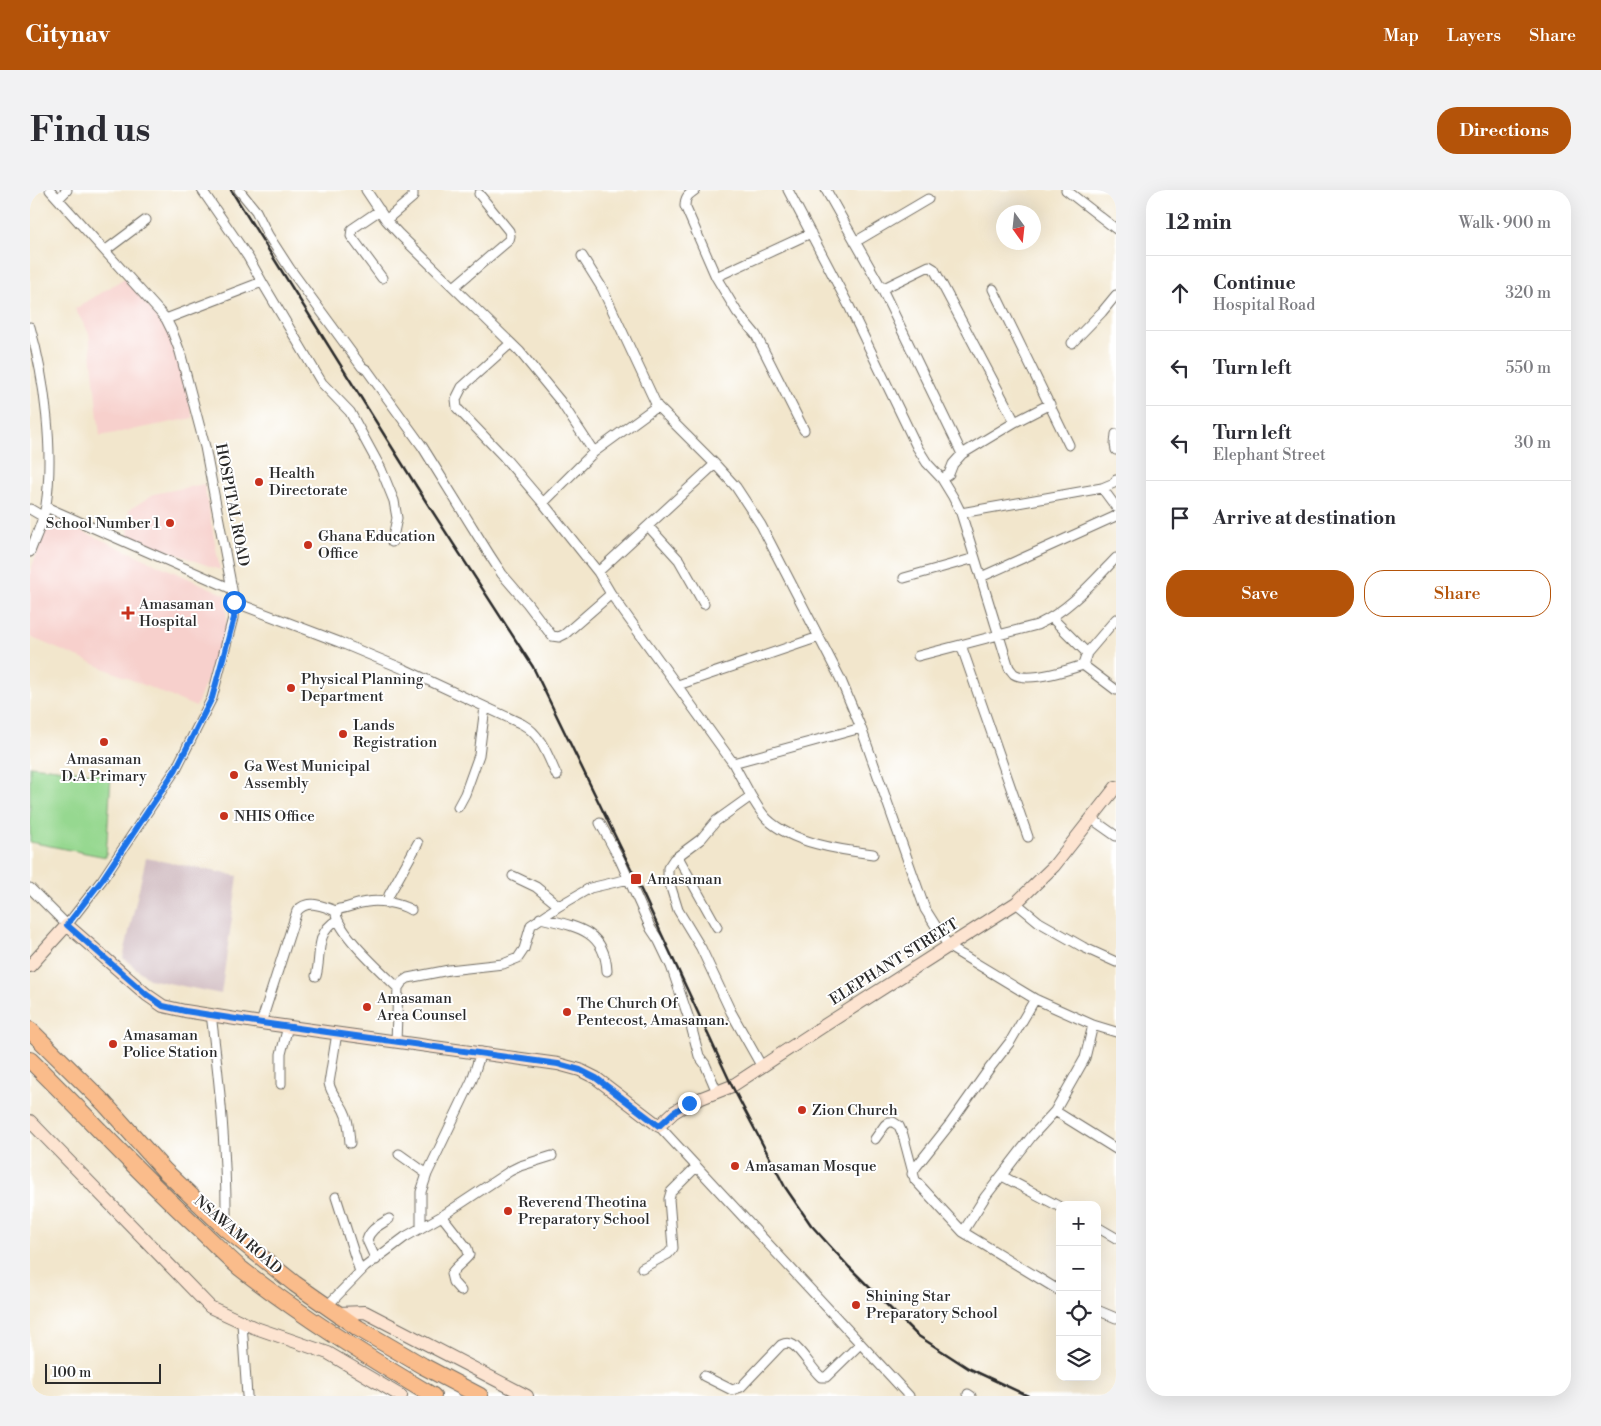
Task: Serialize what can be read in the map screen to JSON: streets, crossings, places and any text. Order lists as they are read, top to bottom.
{
  "streets": {
    "highway": ["NSAWAM ROAD"],
    "main road": ["HOSPITAL ROAD", "ELEPHANT STREET"]
  },
  "places": {
    "other": [
      "Health Directorate",
      "School Number 1",
      "Ghana Education Office",
      "Physical Planning Department",
      "Lands Registration",
      "Amasaman D.A Primary",
      "Ga West Municipal Assembly",
      "NHIS Office",
      "Amasaman Area Counsel",
      "The Church Of Pentecost, Amasaman.",
      "Amasaman Police Station",
      "Zion Church",
      "Amasaman Mosque",
      "Reverend Theotina Preparatory School",
      "Shining Star Preparatory School"
    ],
    "health": ["Amasaman Hospital"],
    "transit": ["Amasaman"]
  },
  "scale_bar": "100 m",
  "north": "bottom",
  "page": {
    "header": "Citynav",
    "nav": ["Map", "Layers", "Share"],
    "buttons": [
      "Directions",
      ["Save", "Share"]
    ],
    "title": "Find us",
    "heading": ["12 min", "Walk · 900 m"],
    "list": [
      ["Continue", "Hospital Road", "320 m"],
      ["Turn left", "550 m"],
      ["Turn left", "Elephant Street", "30 m"],
      "Arrive at destination"
    ],
    "map_buttons": ["+", "−"],
    "scale": "100 m"
  }
}
